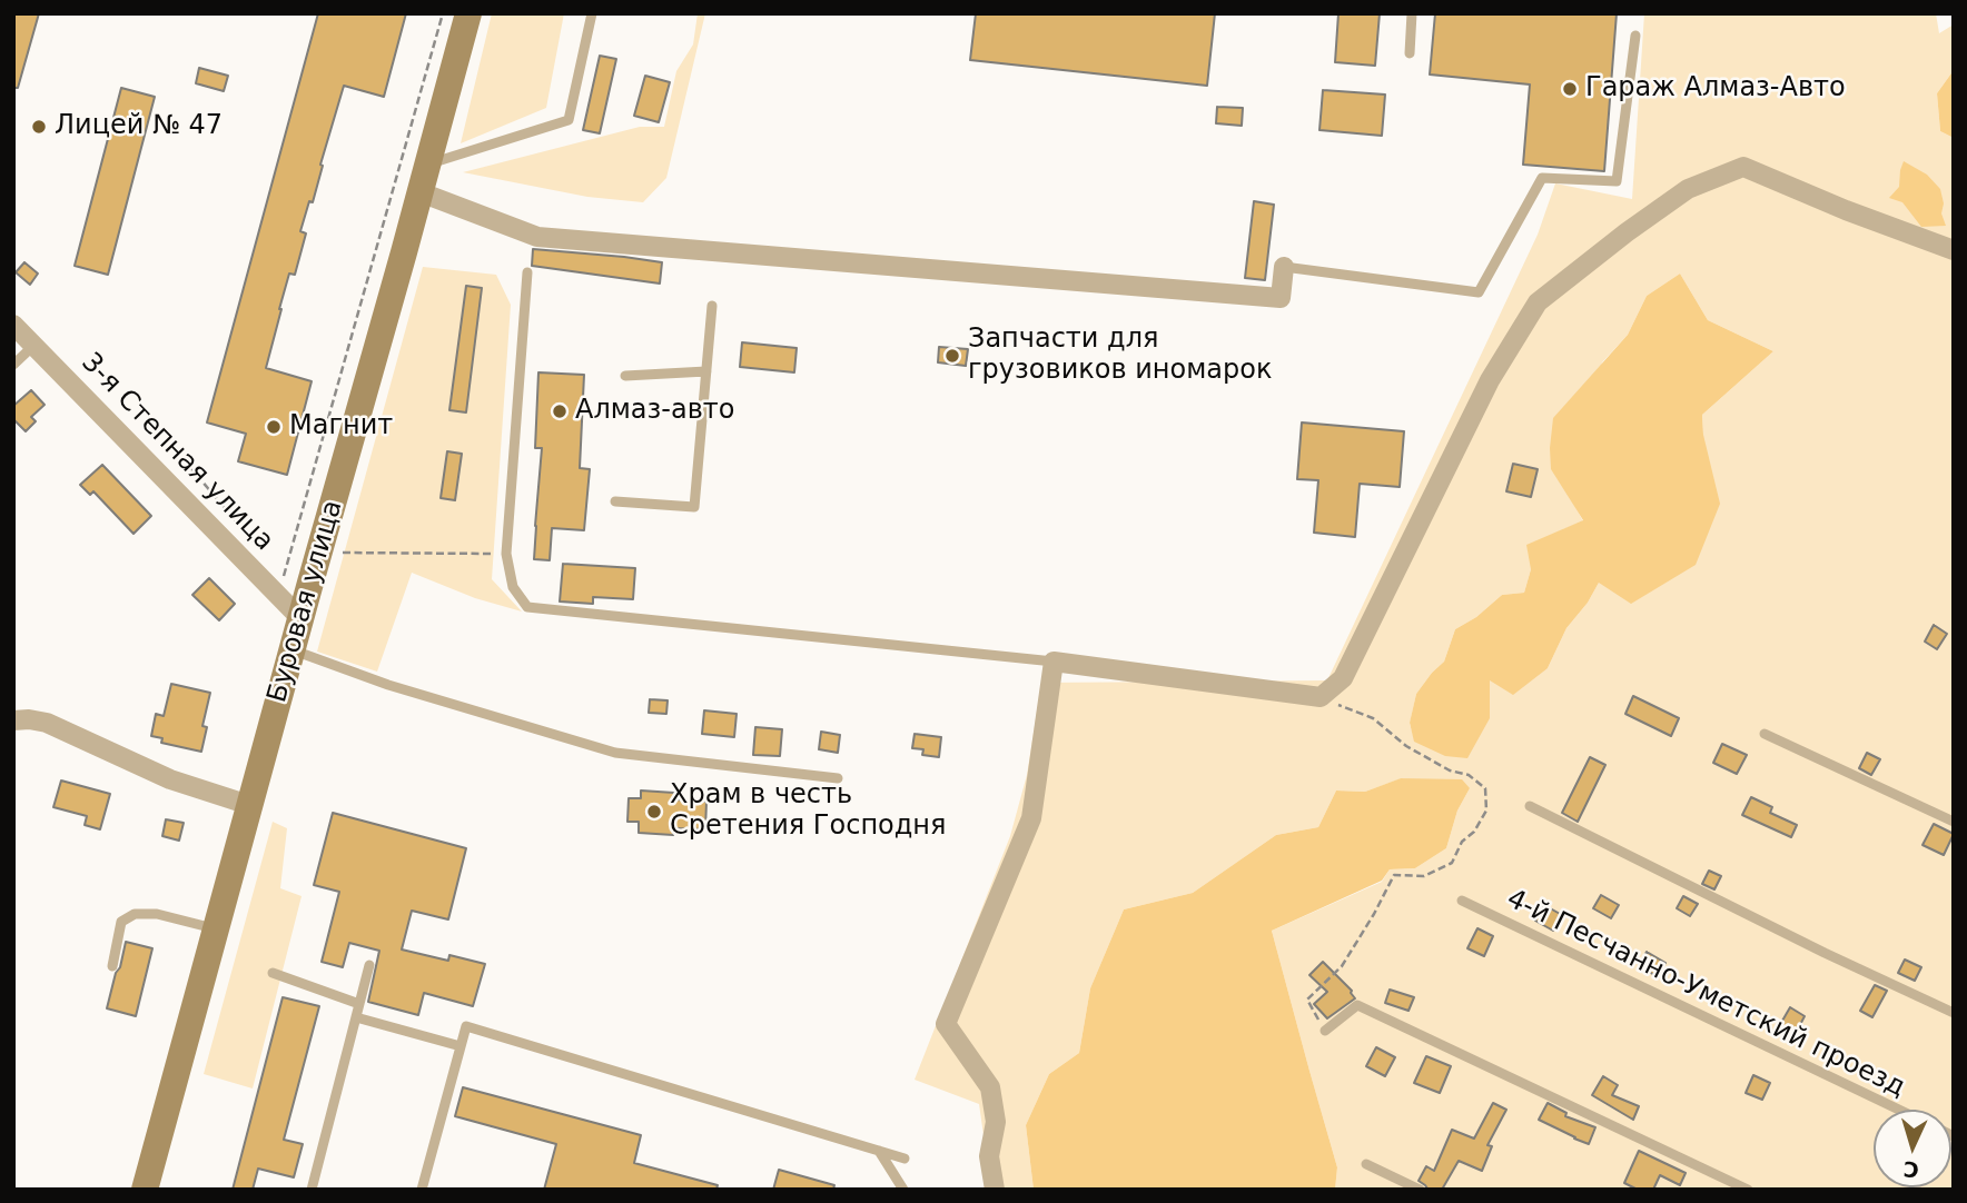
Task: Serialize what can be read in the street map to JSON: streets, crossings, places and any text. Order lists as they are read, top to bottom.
{
  "streets": {
    "main road": ["Буровая улица"],
    "street": ["3-я Степная улица"],
    "lane": ["4-й Песчанно-Уметский проезд"]
  },
  "crossings": [
    ["3-я Степная улица", "Буровая улица"]
  ],
  "places": [
    "Гараж Алмаз-Авто",
    "Лицей № 47",
    "Запчасти для грузовиков иномарок",
    "Алмаз-авто",
    "Магнит",
    "Храм в честь Сретения Господня"
  ],
  "north": "bottom"
}
